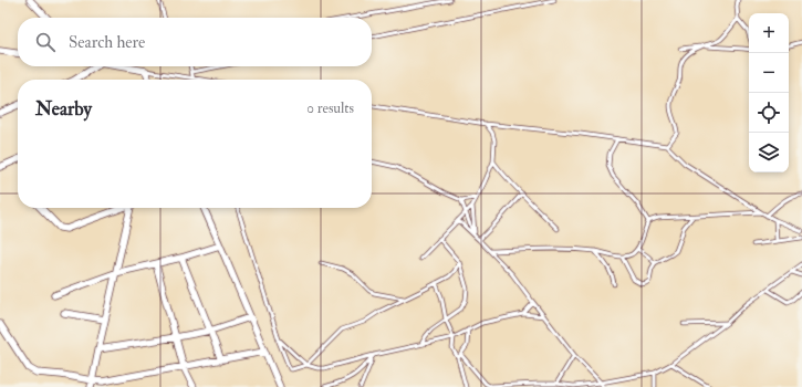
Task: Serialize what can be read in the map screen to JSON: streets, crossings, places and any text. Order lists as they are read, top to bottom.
{
  "page": {
    "map_buttons": ["+", "−"],
    "search": "Search here",
    "heading": ["Nearby", "0 results"]
  }
}
